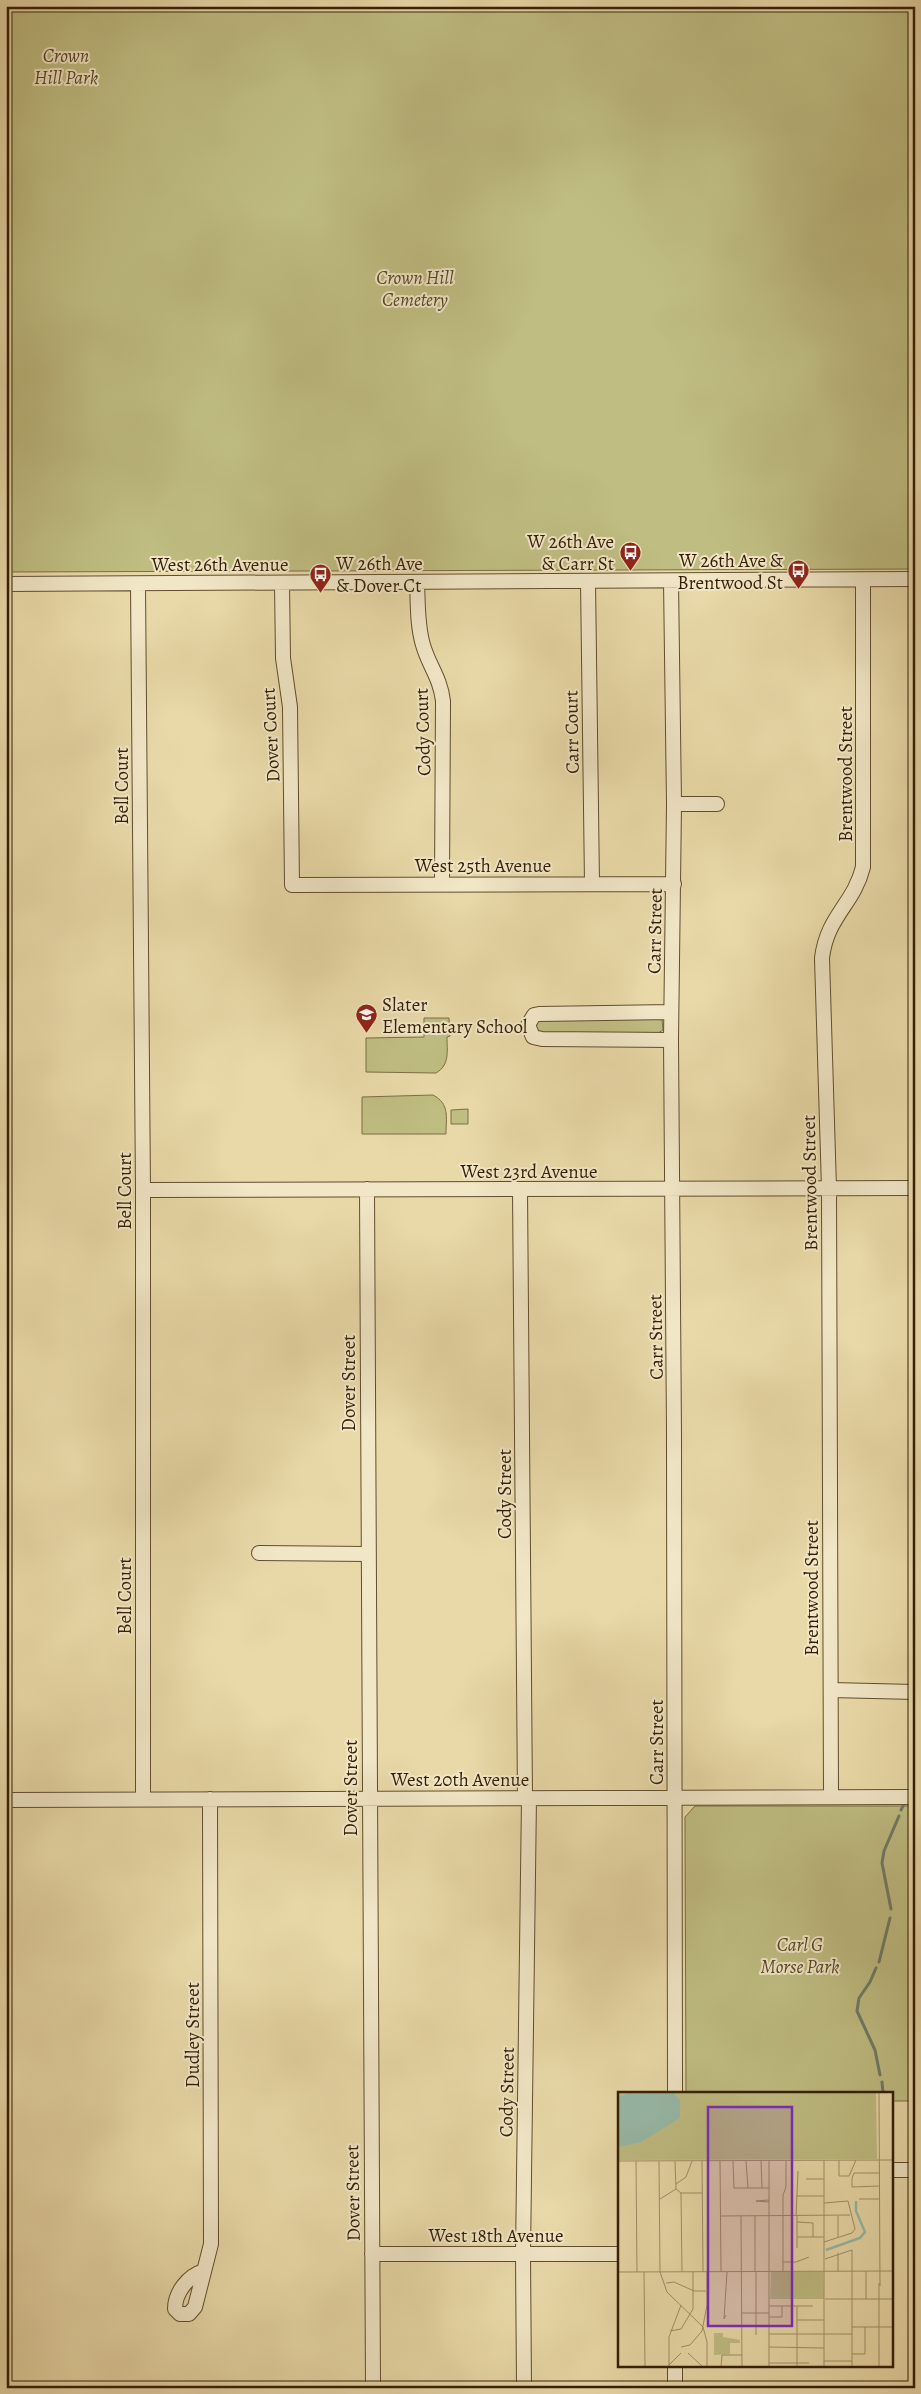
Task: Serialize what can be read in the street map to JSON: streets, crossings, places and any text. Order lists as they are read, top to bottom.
{
  "streets": {
    "street": [
      "West 26th Avenue",
      "Cody Court",
      "Carr Court",
      "Dover Court",
      "Brentwood Street",
      "Bell Court",
      "West 25th Avenue",
      "Carr Street",
      "West 23rd Avenue",
      "Dover Street",
      "Cody Street",
      "West 20th Avenue",
      "Dudley Street",
      "West 18th Avenue"
    ]
  },
  "crossings": [
    ["West 26th Avenue", "Cody Court"],
    ["West 26th Avenue", "Carr Court"],
    ["West 26th Avenue", "Dover Court"],
    ["West 26th Avenue", "Brentwood Street"],
    ["West 26th Avenue", "Bell Court"],
    ["West 26th Avenue", "Carr Street"],
    ["Cody Court", "West 25th Avenue"],
    ["Carr Court", "West 25th Avenue"],
    ["Dover Court", "West 25th Avenue"],
    ["Brentwood Street", "West 23rd Avenue"],
    ["Brentwood Street", "West 20th Avenue"],
    ["Bell Court", "West 23rd Avenue"],
    ["Bell Court", "West 20th Avenue"],
    ["West 25th Avenue", "Carr Street"],
    ["Carr Street", "West 23rd Avenue"],
    ["Carr Street", "West 20th Avenue"],
    ["West 23rd Avenue", "Dover Street"],
    ["West 23rd Avenue", "Cody Street"],
    ["Dover Street", "West 20th Avenue"],
    ["Dover Street", "West 18th Avenue"],
    ["Cody Street", "West 20th Avenue"],
    ["Cody Street", "West 18th Avenue"],
    ["West 20th Avenue", "Dudley Street"]
  ],
  "parks": ["Crown Hill Park", "Crown Hill Cemetery", "Carl G Morse Park"],
  "places": {
    "bus stop": ["W 26th Ave & Carr St", "W 26th Ave & Brentwood St", "W 26th Ave & Dover Ct"],
    "school or university": ["Slater Elementary School"]
  }
}
